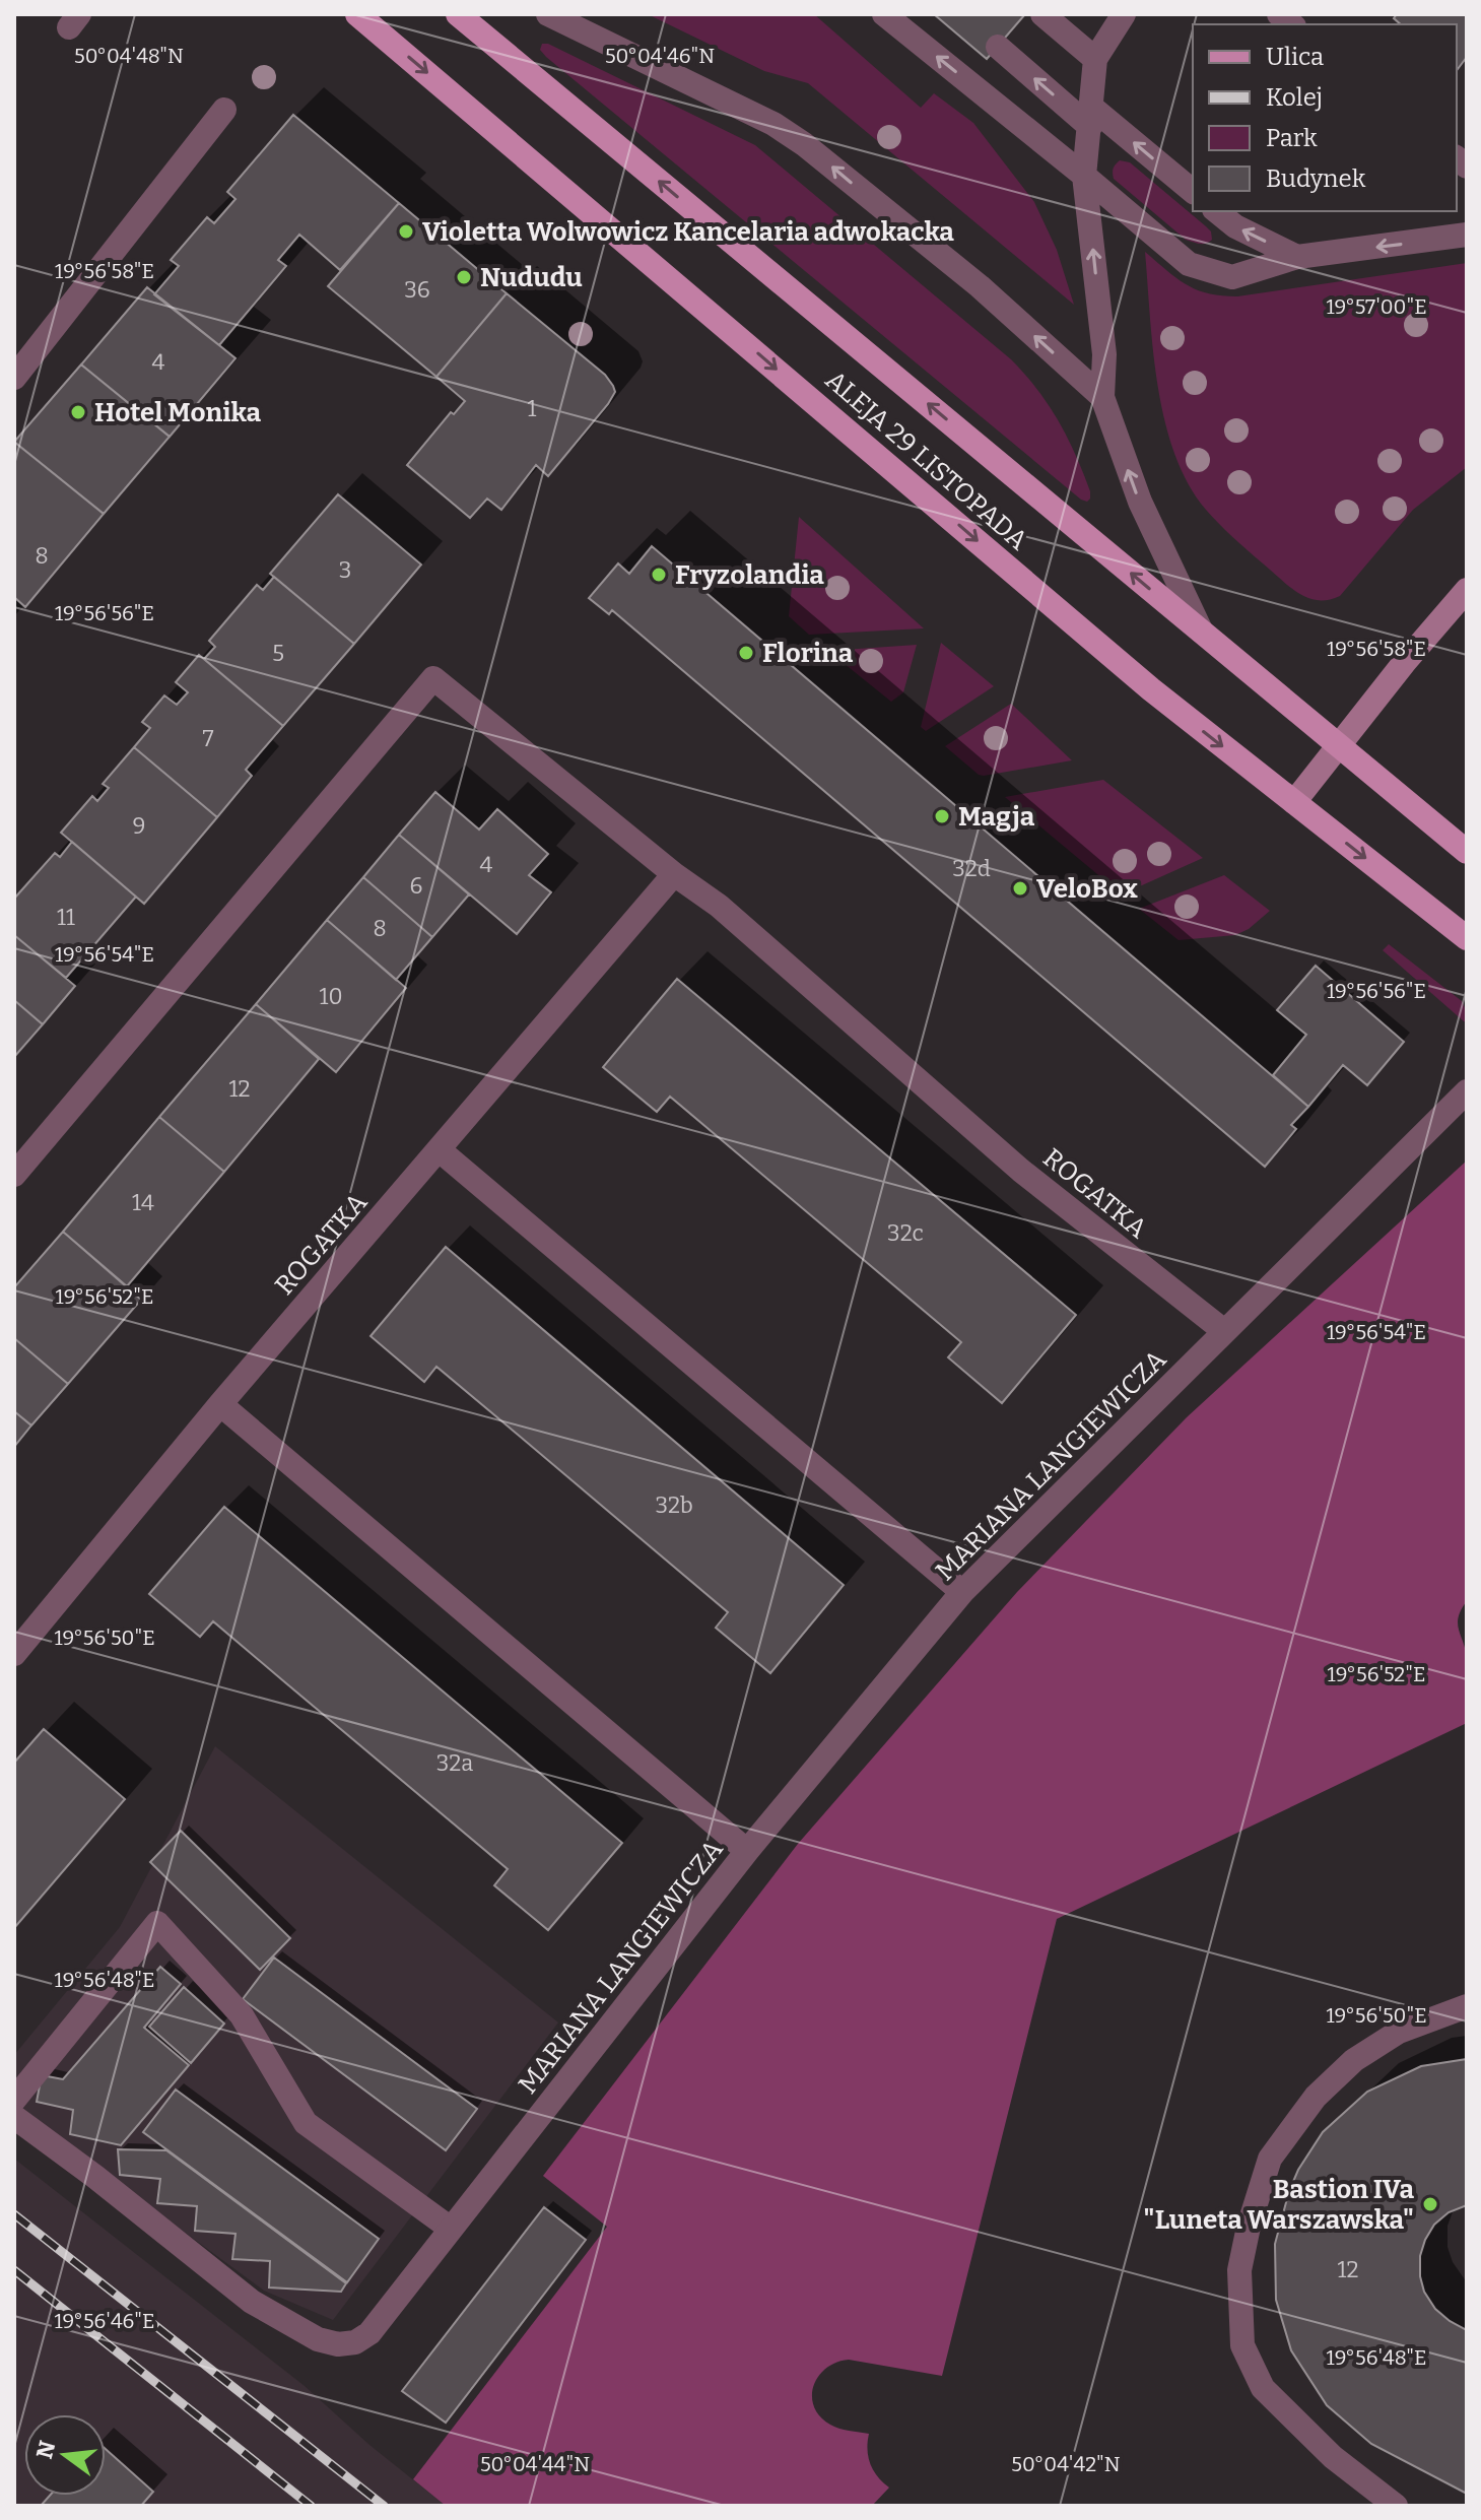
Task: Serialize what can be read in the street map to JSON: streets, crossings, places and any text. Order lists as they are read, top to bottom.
{
  "streets": {
    "main road": ["ALEJA 29 LISTOPADA"],
    "street": ["ROGATKA", "MARIANA LANGIEWICZA"]
  },
  "crossings": [
    ["ROGATKA", "MARIANA LANGIEWICZA"]
  ],
  "places": [
    "Violetta Wolwowicz Kancelaria adwokacka",
    "Nududu",
    "Hotel Monika",
    "Fryzolandia",
    "Florina",
    "Magja",
    "VeloBox",
    "Bastion IVa \"Luneta Warszawska\""
  ],
  "house_numbers": [
    "36",
    "4",
    "1",
    "8",
    "3",
    "5",
    "7",
    "9",
    "4",
    "32d",
    "6",
    "11",
    "8",
    "10",
    "12",
    "14",
    "32c",
    "32b",
    "32a",
    "12"
  ],
  "legend": [
    "Ulica",
    "Kolej",
    "Park",
    "Budynek"
  ],
  "north": "left",
  "coordinates": [
    "50°04'48\"N",
    "50°04'46\"N",
    "19°56'58\"E",
    "19°57'00\"E",
    "19°56'56\"E",
    "19°56'54\"E",
    "19°56'52\"E",
    "19°56'50\"E",
    "19°56'48\"E",
    "19°56'46\"E",
    "50°04'44\"N",
    "50°04'42\"N"
  ]
}
